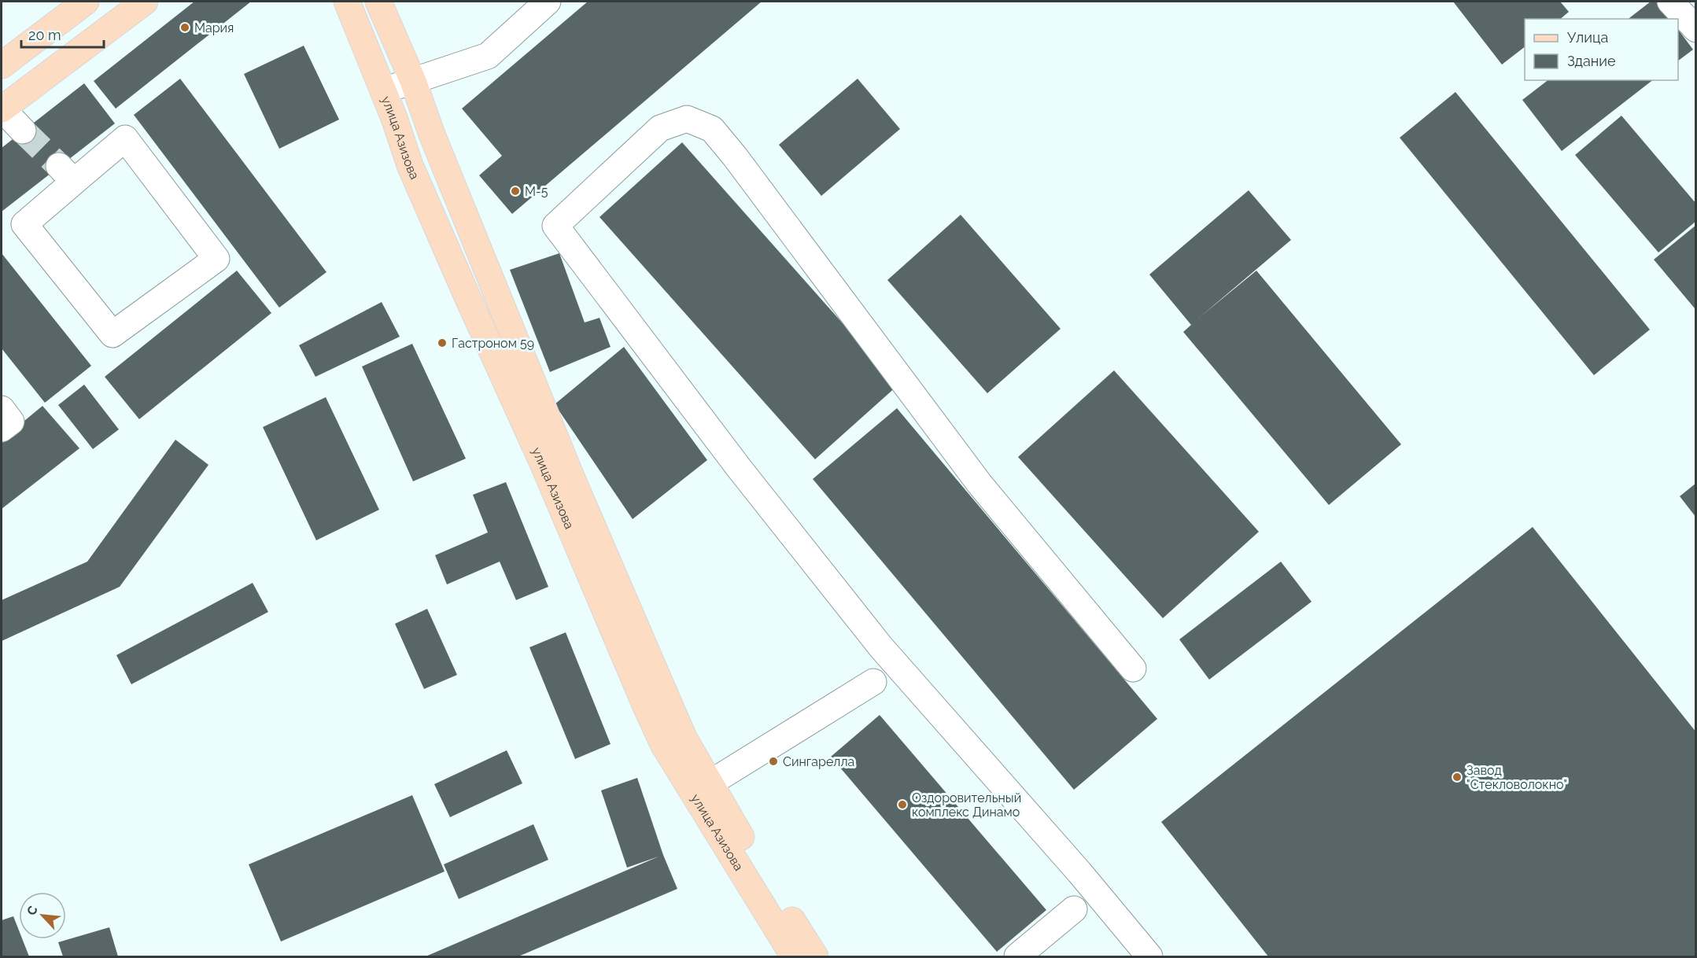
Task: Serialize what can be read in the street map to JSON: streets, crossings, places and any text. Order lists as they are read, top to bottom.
{
  "streets": {
    "main road": ["улица Азизова"]
  },
  "places": [
    "Мария",
    "М-5",
    "Гастроном 59",
    "Сингарелла",
    "Завод \"Стекловолокно\"",
    "Оздоровительный комплекс Динамо"
  ],
  "legend": ["Улица", "Здание"],
  "scale_bar": "20 m",
  "north": "top left"
}
